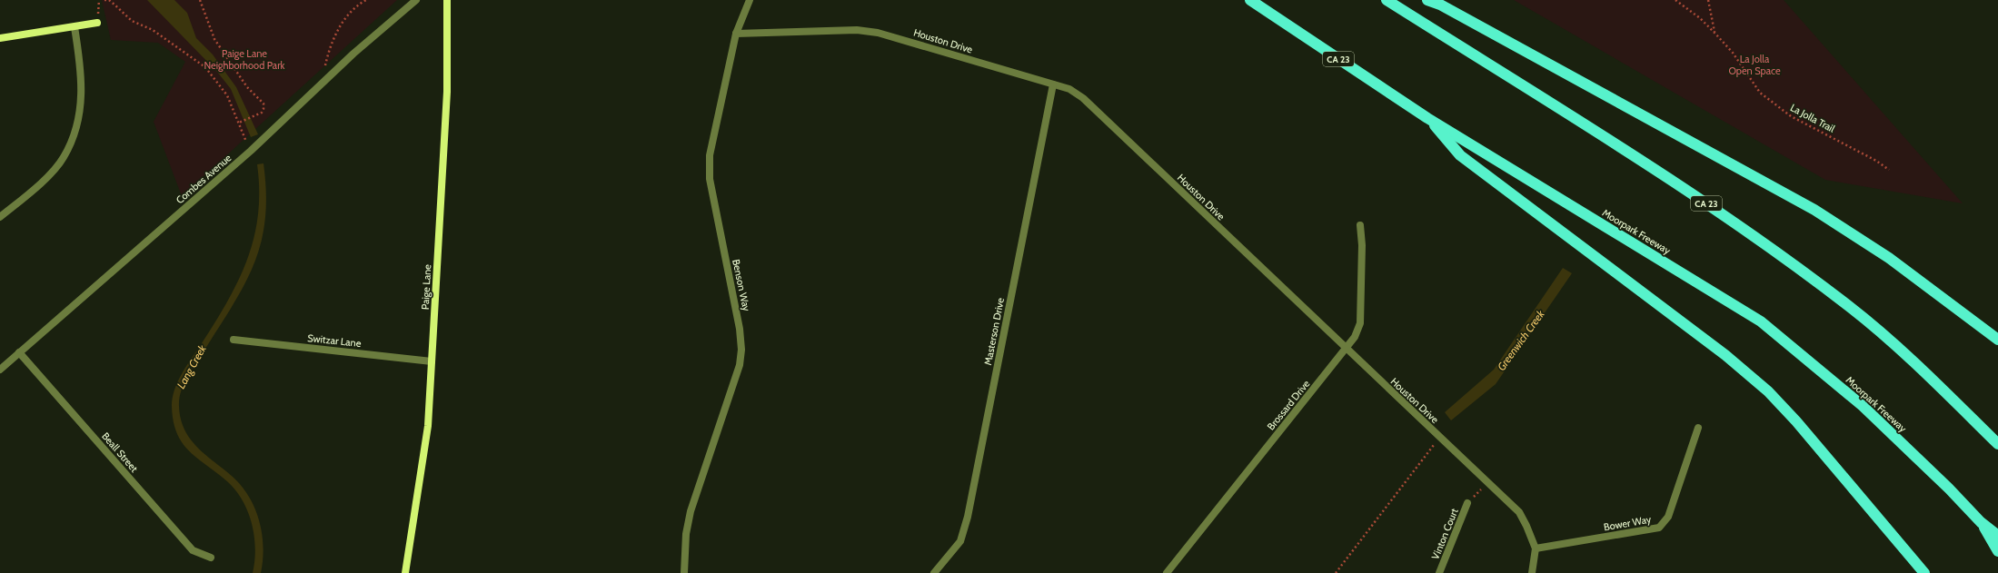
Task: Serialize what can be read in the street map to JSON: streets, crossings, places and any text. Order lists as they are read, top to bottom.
{
  "streets": {
    "highway": ["CA 23", "Moorpark Freeway"],
    "street": [
      "Houston Drive",
      "Combes Avenue",
      "Benson Way",
      "Paige Lane",
      "Masterson Drive",
      "Switzar Lane",
      "Brossard Drive",
      "Beall Street",
      "Bower Way",
      "Vinton Court"
    ],
    "path": ["La Jolla Trail"]
  },
  "crossings": [
    ["Houston Drive", "Benson Way"],
    ["Houston Drive", "Masterson Drive"],
    ["Houston Drive", "Brossard Drive"],
    ["Houston Drive", "Bower Way"],
    ["CA 23", "Moorpark Freeway"],
    ["Combes Avenue", "Beall Street"],
    ["Paige Lane", "Switzar Lane"]
  ],
  "water": ["Greenwich Creek", "Lang Creek"],
  "parks": ["Paige Lane Neighborhood Park", "La Jolla Open Space"]
}
